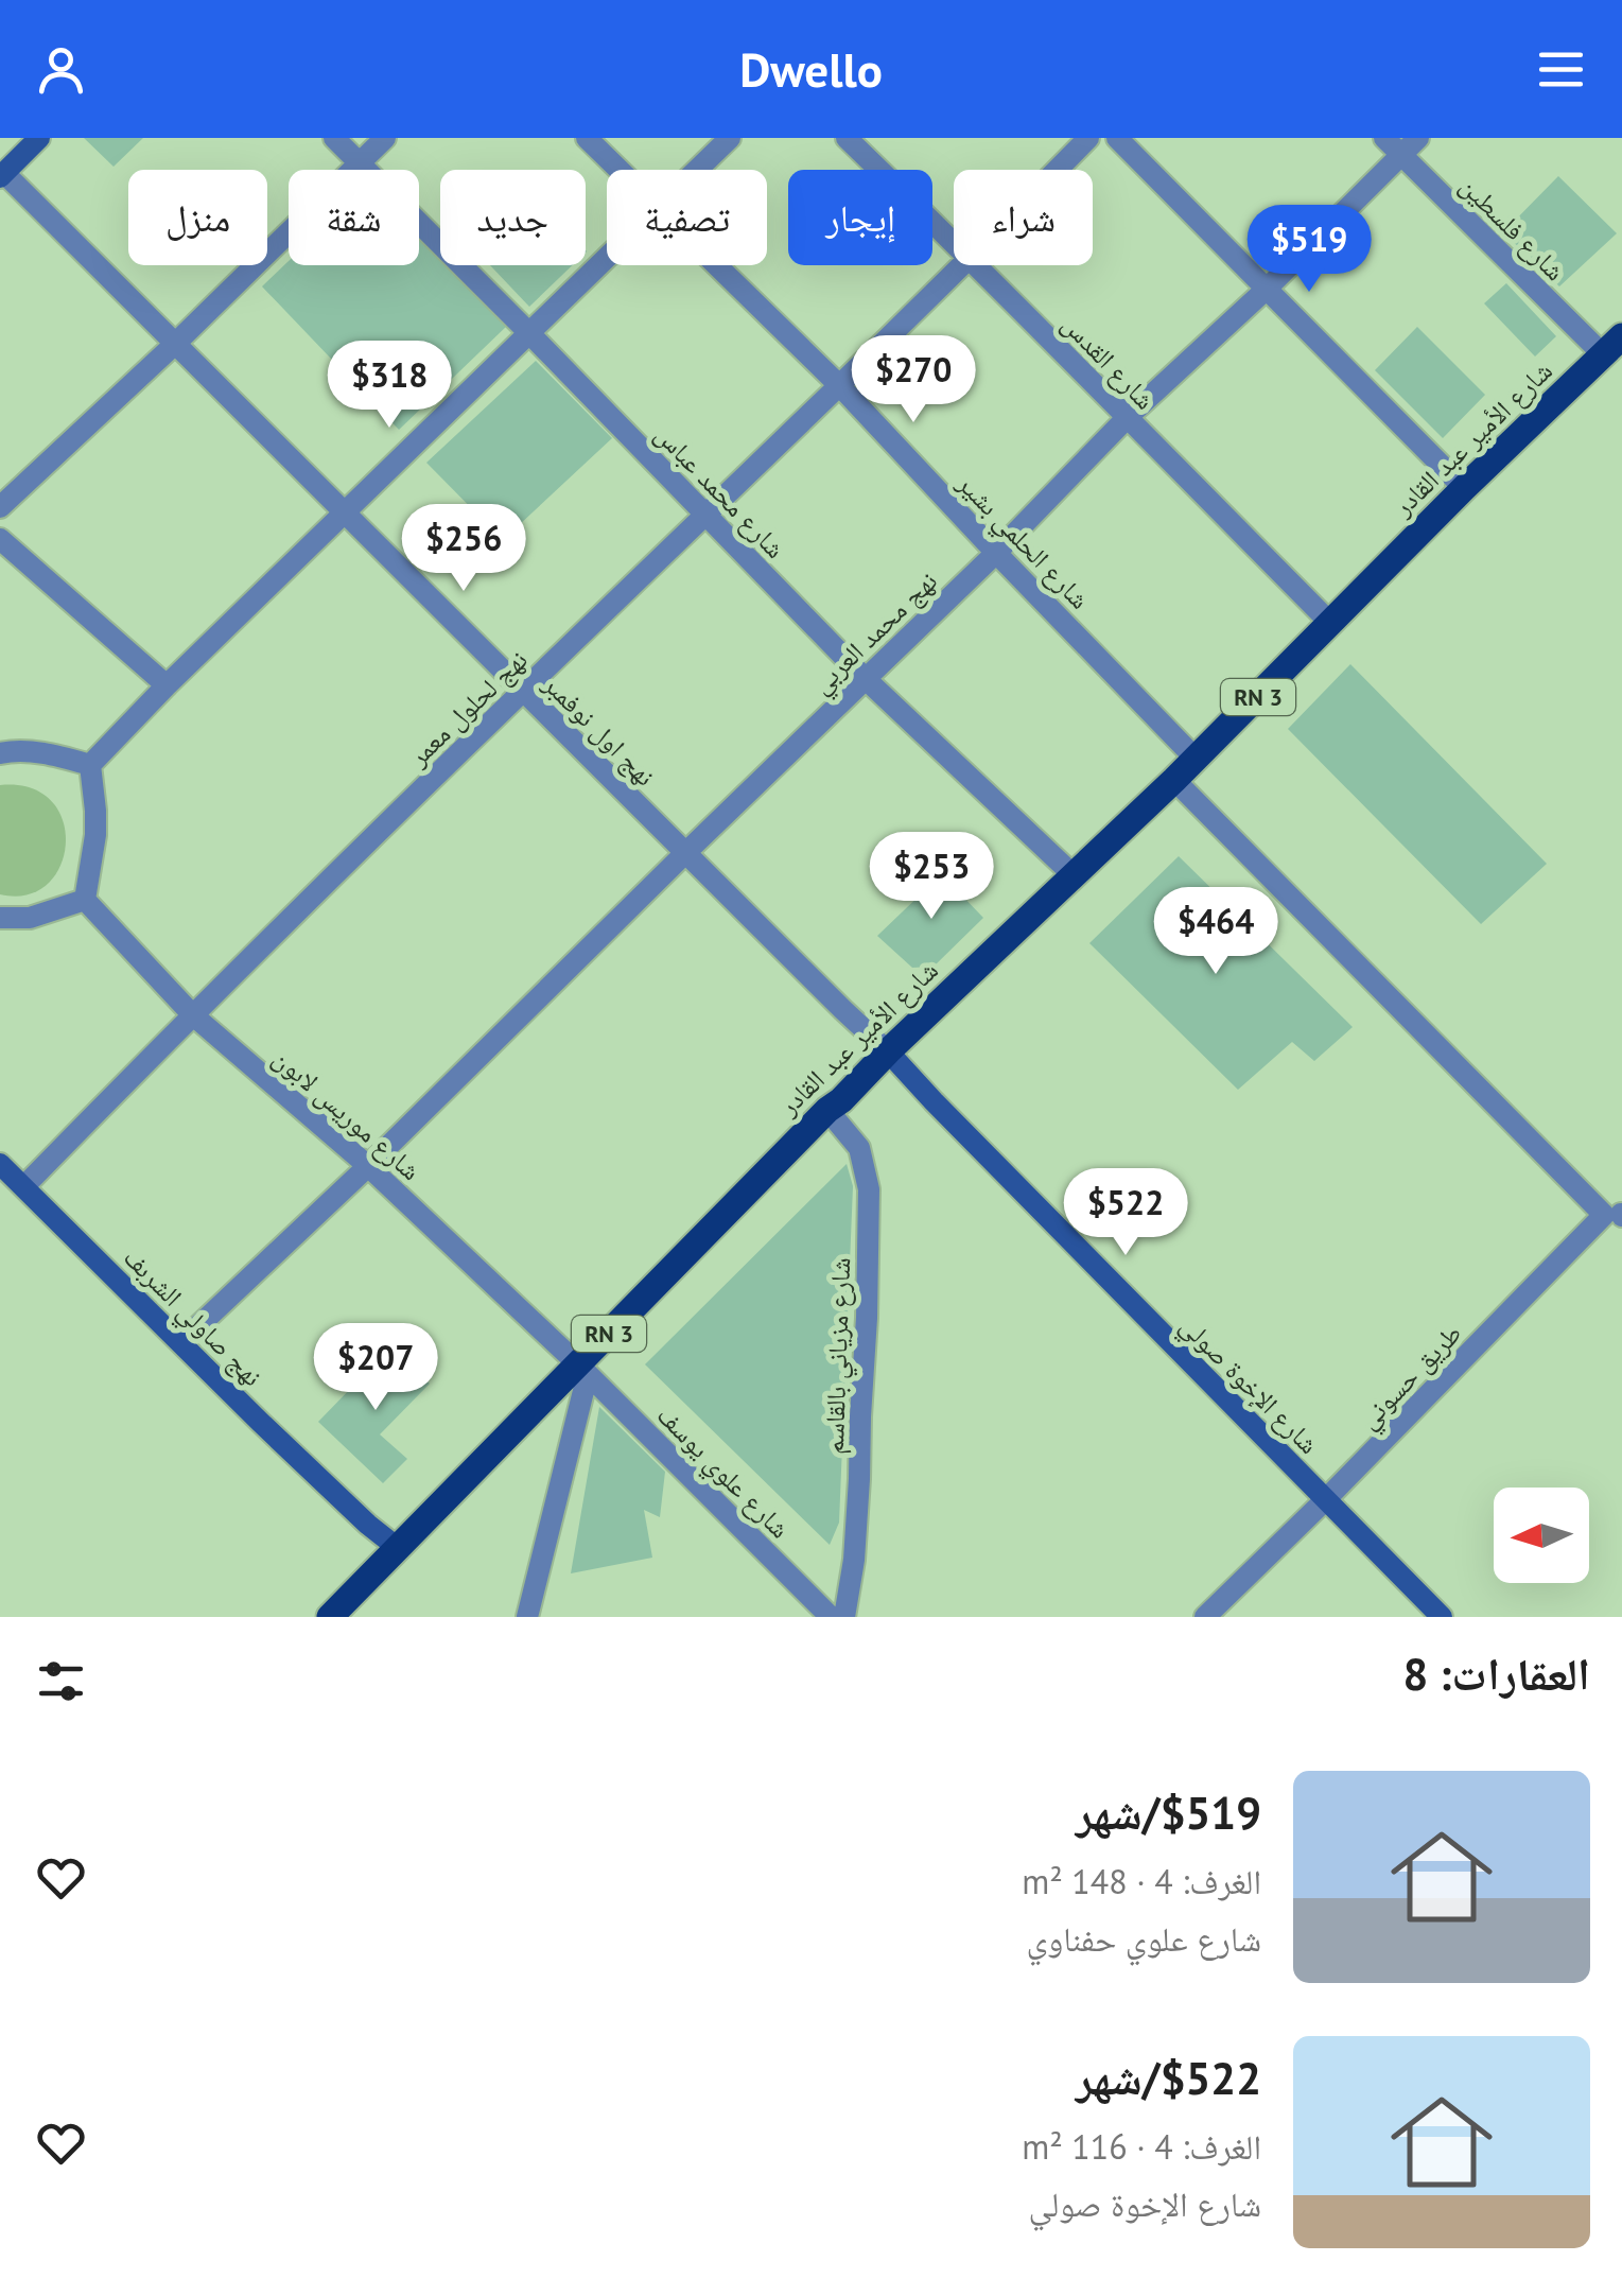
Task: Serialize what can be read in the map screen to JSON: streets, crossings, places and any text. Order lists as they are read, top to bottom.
{
  "streets": {
    "main road": ["شارع الأمير عبد القادر", "RN 3"],
    "street": [
      "شارع فلسطين",
      "شارع القدس",
      "شارع محمد عباس",
      "شارع الحلمي بشير",
      "نهج محمد العربي",
      "نهج لحلول معمر",
      "نهج اول نوفمبر",
      "شارع موريس لابون",
      "نهج صاولي الشربف",
      "شارع مزياني بالقاسم",
      "طريق حسوني",
      "شارع الإخوة صولي",
      "شارع علوي يوسف"
    ]
  },
  "crossings": [
    ["شارع فلسطين", "شارع الأمير عبد القادر"],
    ["شارع فلسطين", "نهج محمد العربي"],
    ["شارع القدس", "شارع الأمير عبد القادر"],
    ["شارع القدس", "نهج محمد العربي"],
    ["شارع الأمير عبد القادر", "شارع محمد عباس"],
    ["شارع الأمير عبد القادر", "شارع الحلمي بشير"],
    ["شارع الأمير عبد القادر", "نهج اول نوفمبر"],
    ["شارع الأمير عبد القادر", "شارع موريس لابون"],
    ["شارع الأمير عبد القادر", "نهج صاولي الشربف"],
    ["شارع الأمير عبد القادر", "شارع مزياني بالقاسم"],
    ["شارع الأمير عبد القادر", "شارع الإخوة صولي"],
    ["شارع الأمير عبد القادر", "شارع علوي يوسف"],
    ["شارع محمد عباس", "نهج محمد العربي"],
    ["شارع محمد عباس", "نهج لحلول معمر"],
    ["شارع الحلمي بشير", "نهج محمد العربي"],
    ["شارع الحلمي بشير", "نهج لحلول معمر"],
    ["نهج محمد العربي", "نهج اول نوفمبر"],
    ["نهج محمد العربي", "شارع موريس لابون"],
    ["نهج محمد العربي", "نهج صاولي الشربف"],
    ["نهج لحلول معمر", "نهج اول نوفمبر"],
    ["نهج لحلول معمر", "شارع موريس لابون"],
    ["نهج لحلول معمر", "نهج صاولي الشربف"],
    ["نهج اول نوفمبر", "شارع الإخوة صولي"],
    ["شارع موريس لابون", "شارع علوي يوسف"],
    ["طريق حسوني", "شارع الإخوة صولي"]
  ],
  "north": "left",
  "page": {
    "header": "Dwello",
    "chip": [
      "شراء",
      "إيجار",
      "تصفية",
      "جديد",
      "شقة",
      "منزل"
    ],
    "price": [
      "$519",
      "$270",
      "$318",
      "$256",
      "$253",
      "$464",
      "$522",
      "$207"
    ],
    "heading": "العقارات: 8",
    "list": [
      {
        "name": "$519/شهر",
        "note": "الغرف: 4 · 148 m² · شارع علوي حفناوي"
      },
      {
        "name": "$522/شهر",
        "note": "الغرف: 4 · 116 m² · شارع الإخوة صولي"
      }
    ]
  }
}
